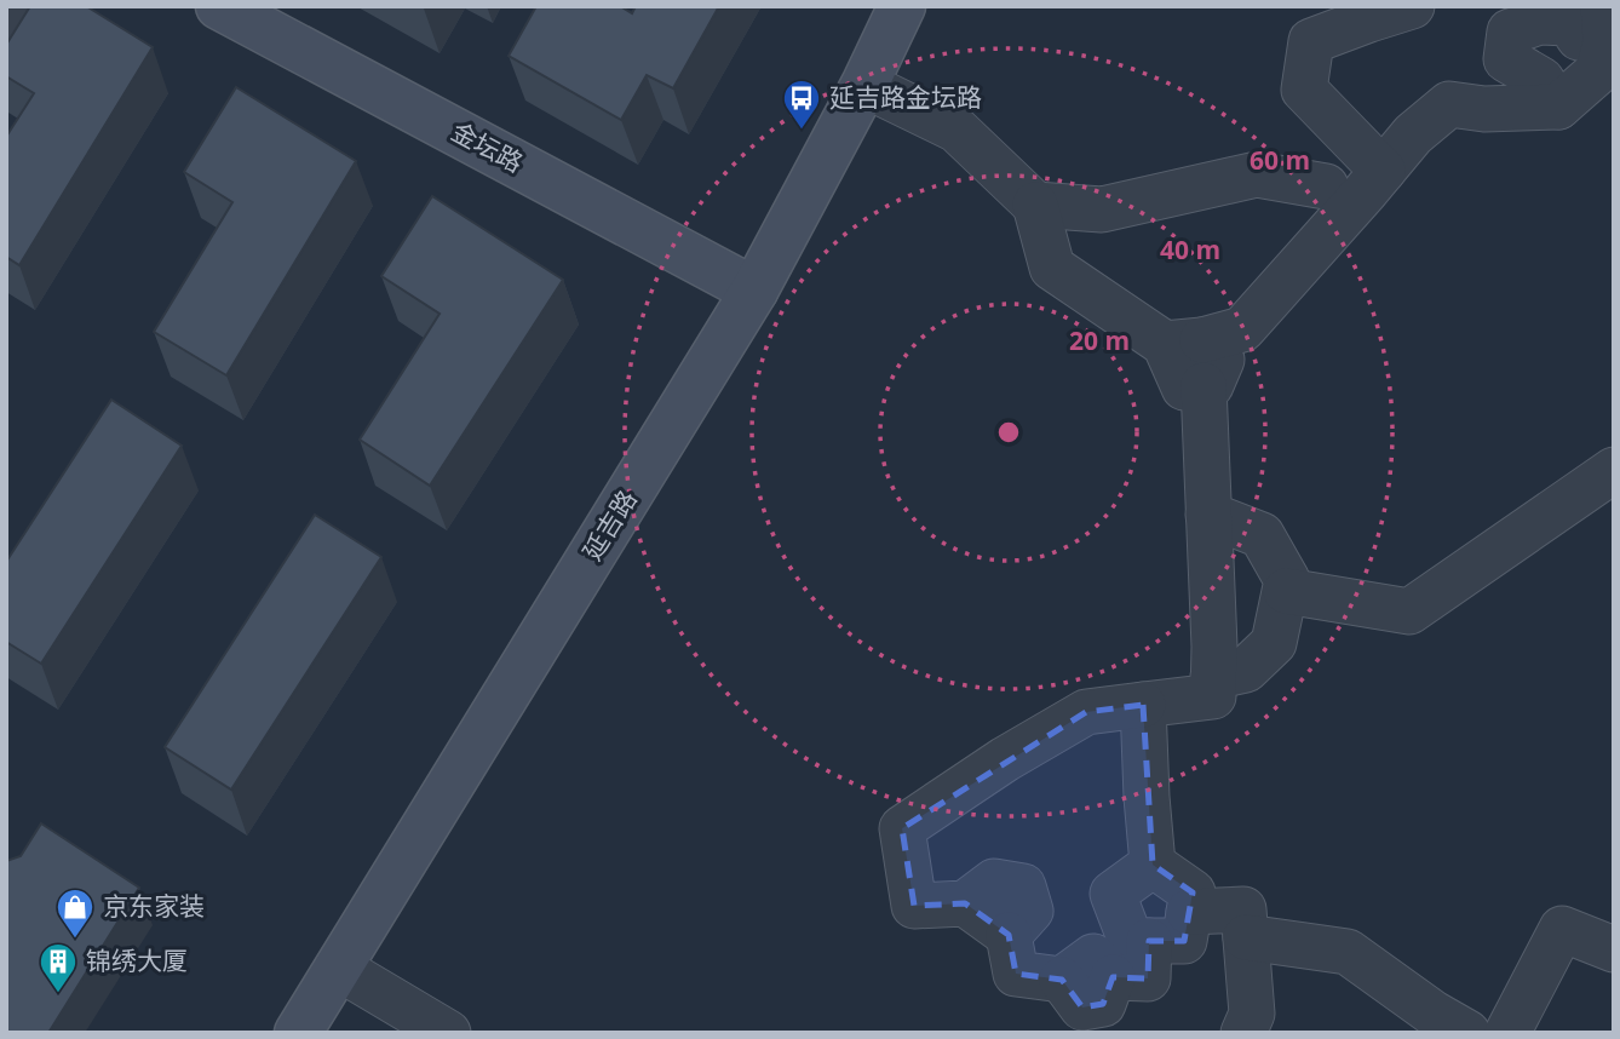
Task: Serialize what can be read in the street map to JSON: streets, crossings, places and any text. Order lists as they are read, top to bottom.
{
  "streets": {
    "main road": ["金坛路", "延吉路"]
  },
  "crossings": [
    ["金坛路", "延吉路"]
  ],
  "places": {
    "bus stop": ["延吉路金坛路"],
    "shop": ["京东家装"],
    "building": ["锦绣大厦"]
  },
  "rings": ["60 m", "40 m", "20 m"]
}
